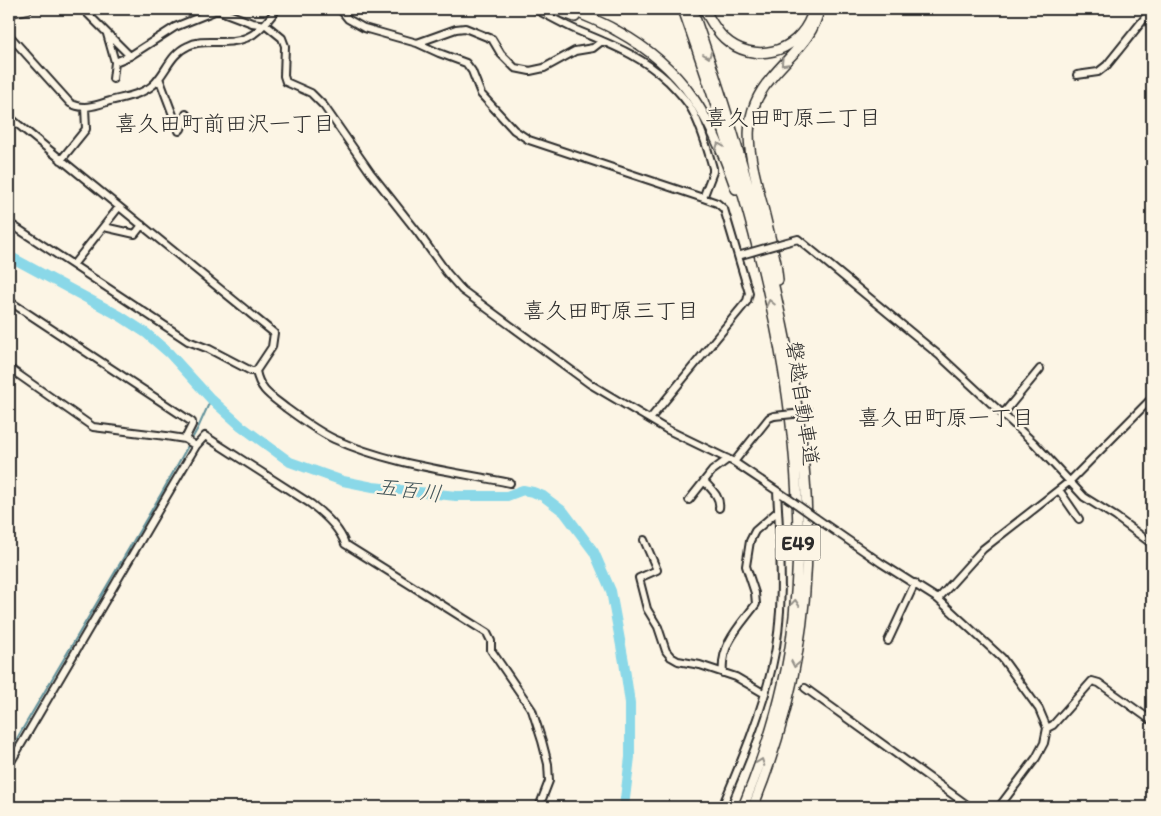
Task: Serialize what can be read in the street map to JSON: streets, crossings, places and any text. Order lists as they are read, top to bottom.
{
  "streets": {
    "highway": ["磐越自動車道", "E49"]
  },
  "districts": [
    "喜久田町原二丁目",
    "喜久田町前田沢一丁目",
    "喜久田町原三丁目",
    "喜久田町原一丁目"
  ],
  "water": ["五百川"]
}
